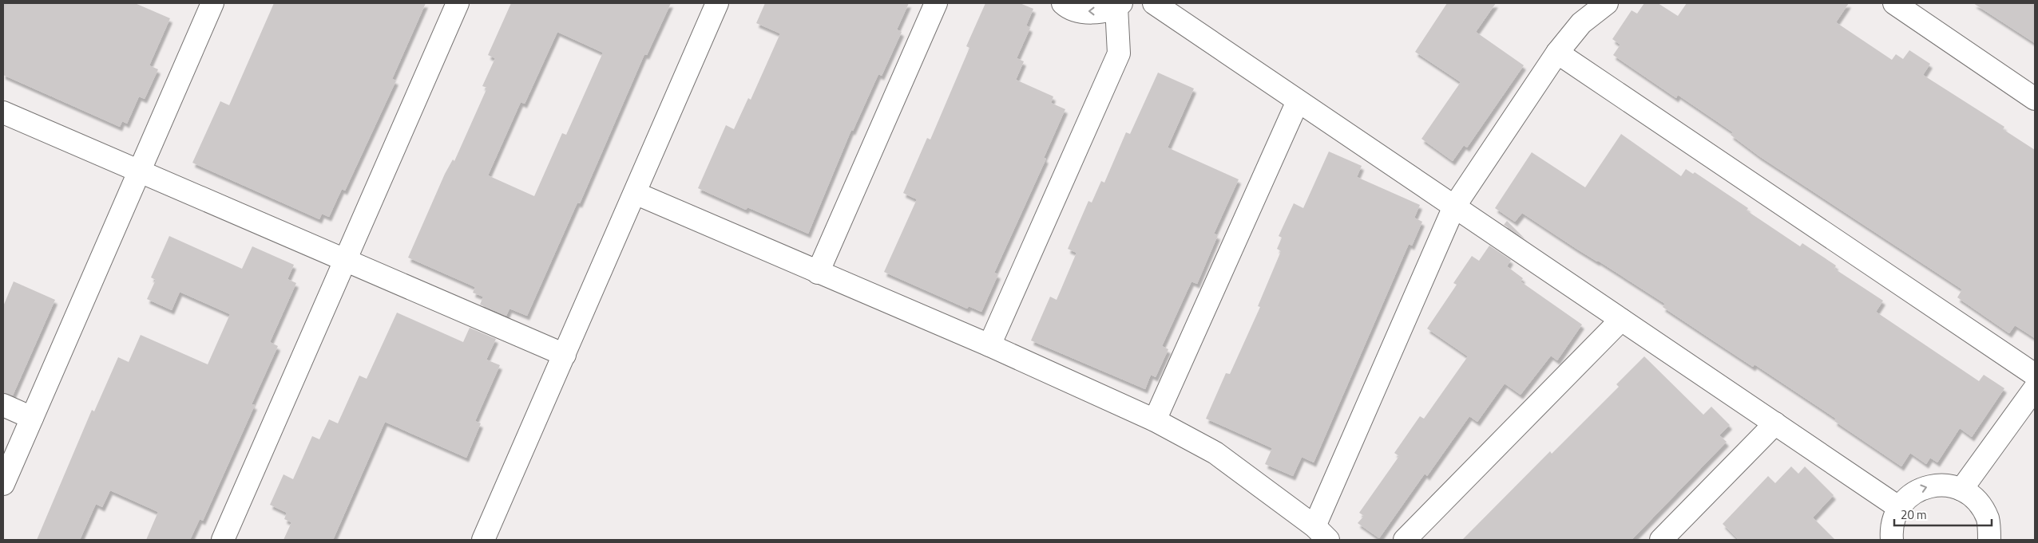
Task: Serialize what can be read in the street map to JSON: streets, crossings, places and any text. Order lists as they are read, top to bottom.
{
  "scale_bar": "20 m"
}
